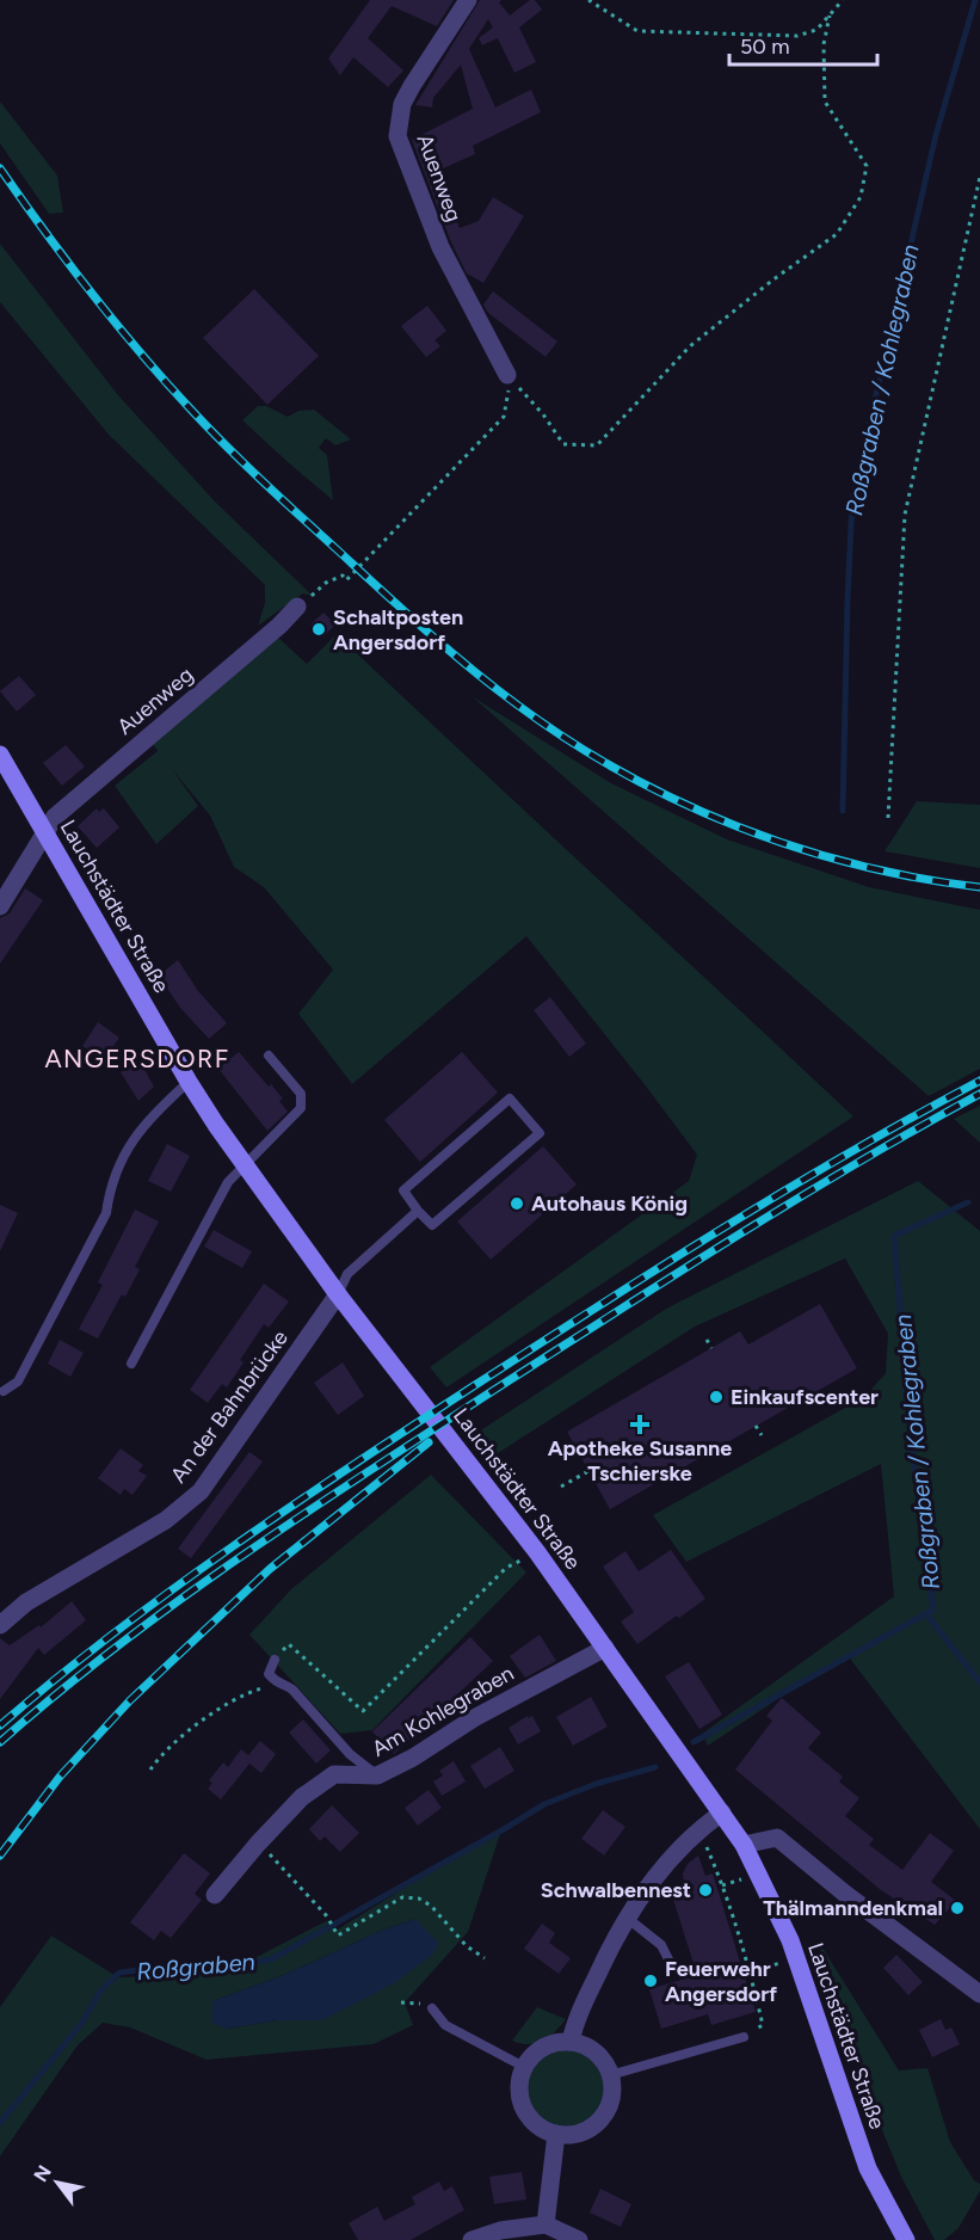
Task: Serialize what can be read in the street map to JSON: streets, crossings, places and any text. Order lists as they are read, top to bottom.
{
  "streets": {
    "main road": ["Lauchstädter Straße"],
    "street": ["Auenweg", "An der Bahnbrücke", "Am Kohlegraben"]
  },
  "crossings": [
    ["Auenweg", "Lauchstädter Straße"],
    ["Lauchstädter Straße", "An der Bahnbrücke"],
    ["Lauchstädter Straße", "Am Kohlegraben"]
  ],
  "districts": ["ANGERSDORF"],
  "water": ["Roßgraben / Kohlegraben", "Roßgraben"],
  "places": {
    "other": [
      "Schaltposten Angersdorf",
      "Autohaus König",
      "Einkaufscenter",
      "Schwalbennest",
      "Thälmanndenkmal",
      "Feuerwehr Angersdorf"
    ],
    "health": ["Apotheke Susanne Tschierske"]
  },
  "scale_bar": "50 m",
  "north": "top left"
}
